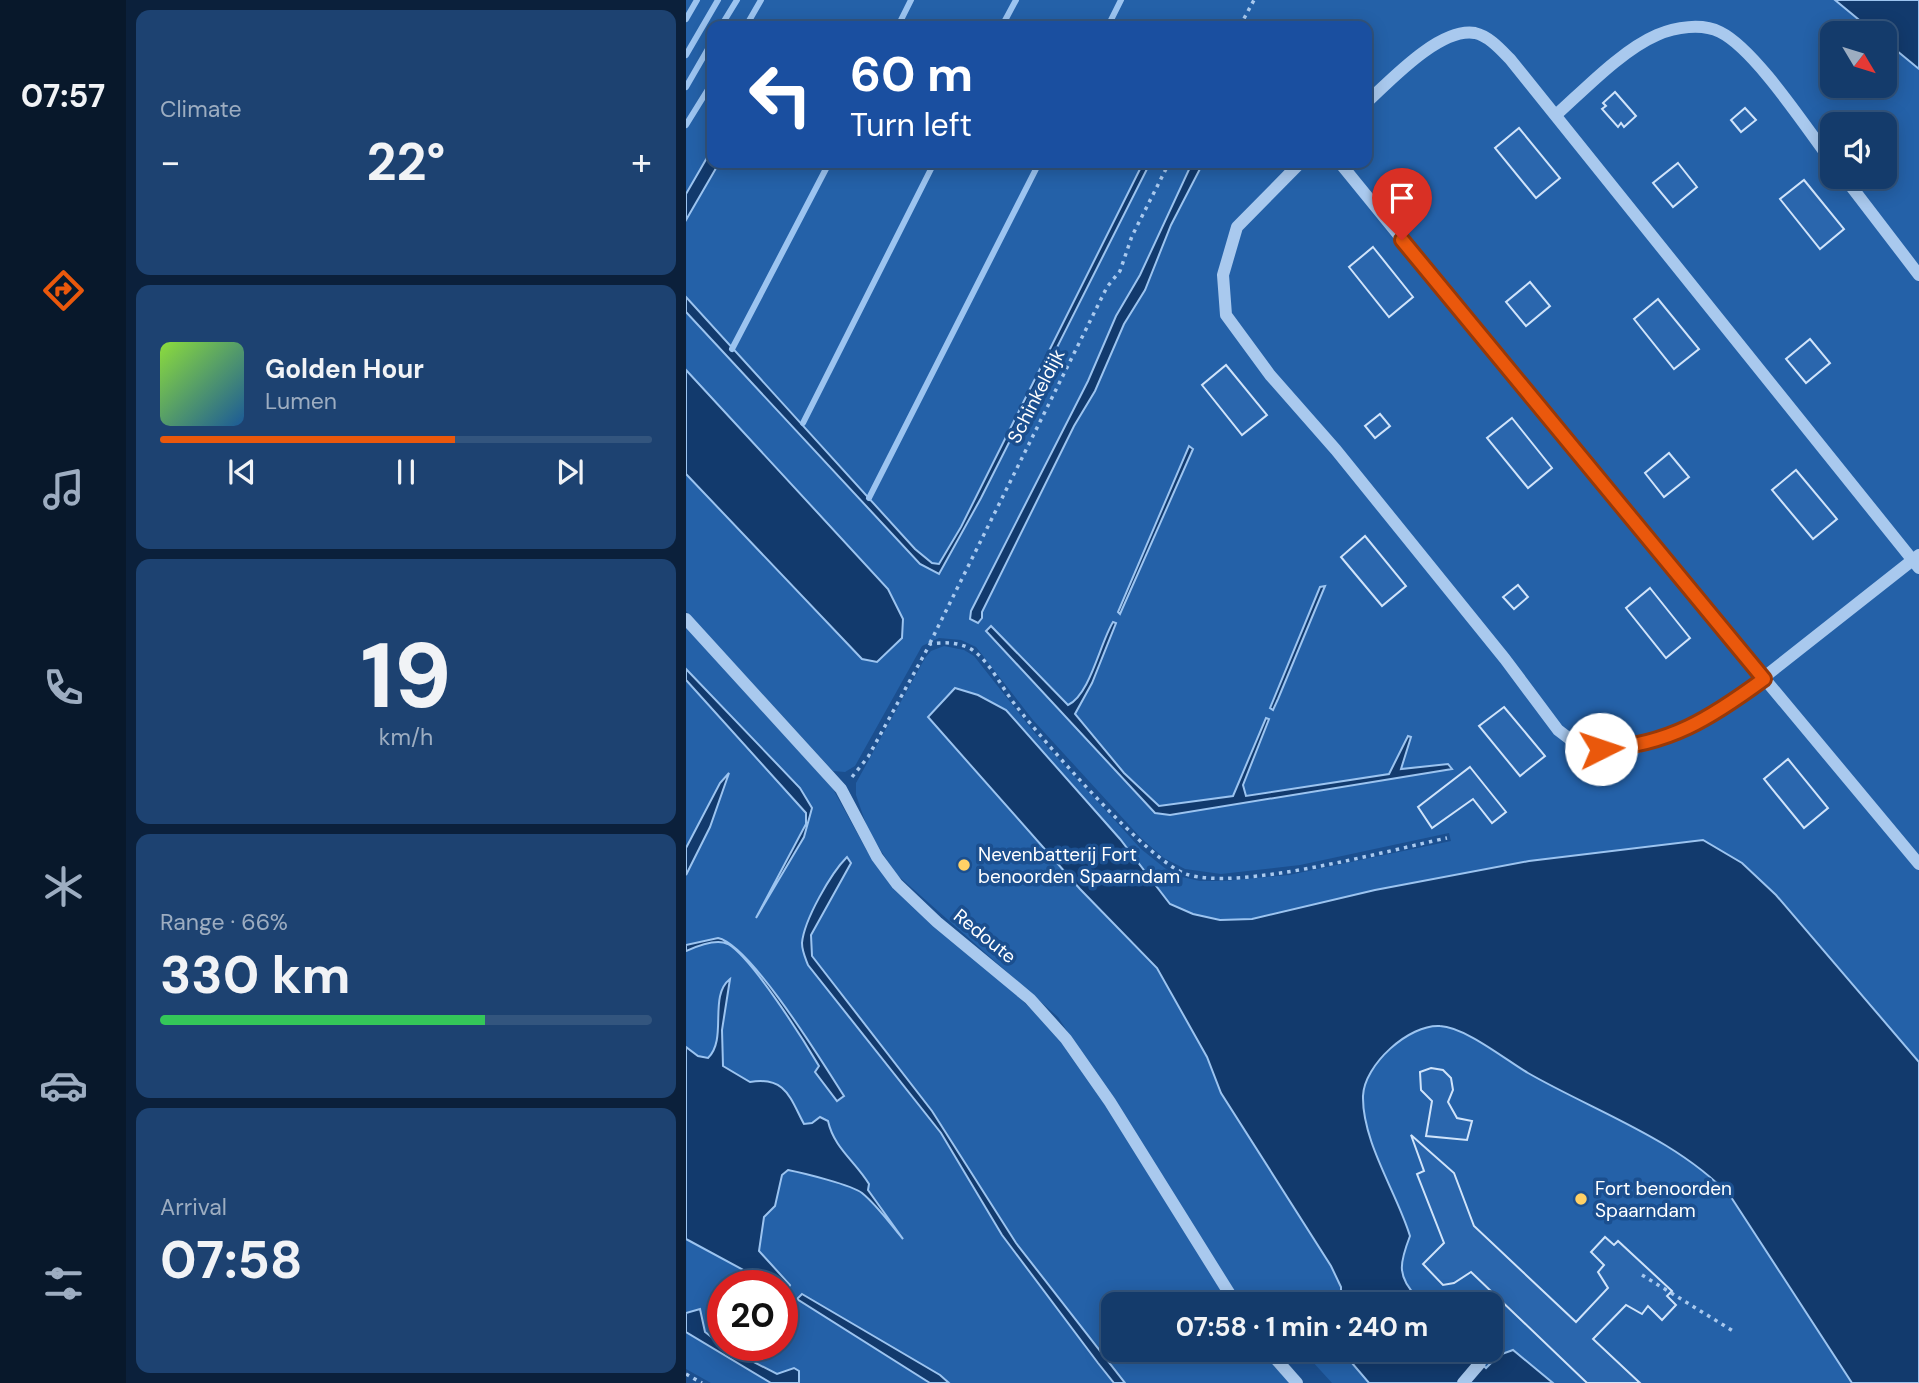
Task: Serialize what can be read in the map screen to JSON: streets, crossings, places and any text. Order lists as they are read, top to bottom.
{
  "streets": {
    "street": ["Redoute"],
    "path": ["Schinkeldijk"]
  },
  "crossings": [
    ["Schinkeldijk", "Redoute"]
  ],
  "places": ["Nevenbatterij Fort benoorden Spaarndam", "Fort benoorden Spaarndam"],
  "north": "bottom right",
  "page": {
    "tabs": "07:57",
    "tile": [
      "Climate",
      ["19", "km/h"],
      ["Range · 66%", "330 km"],
      ["Arrival", "07:58"]
    ],
    "turn": ["60 m", "Turn left"],
    "heat": ["−", "22°", "+"],
    "song": ["Golden Hour", "Lumen"],
    "limit": "20",
    "trip": "07:58 · 1 min · 240 m"
  }
}
